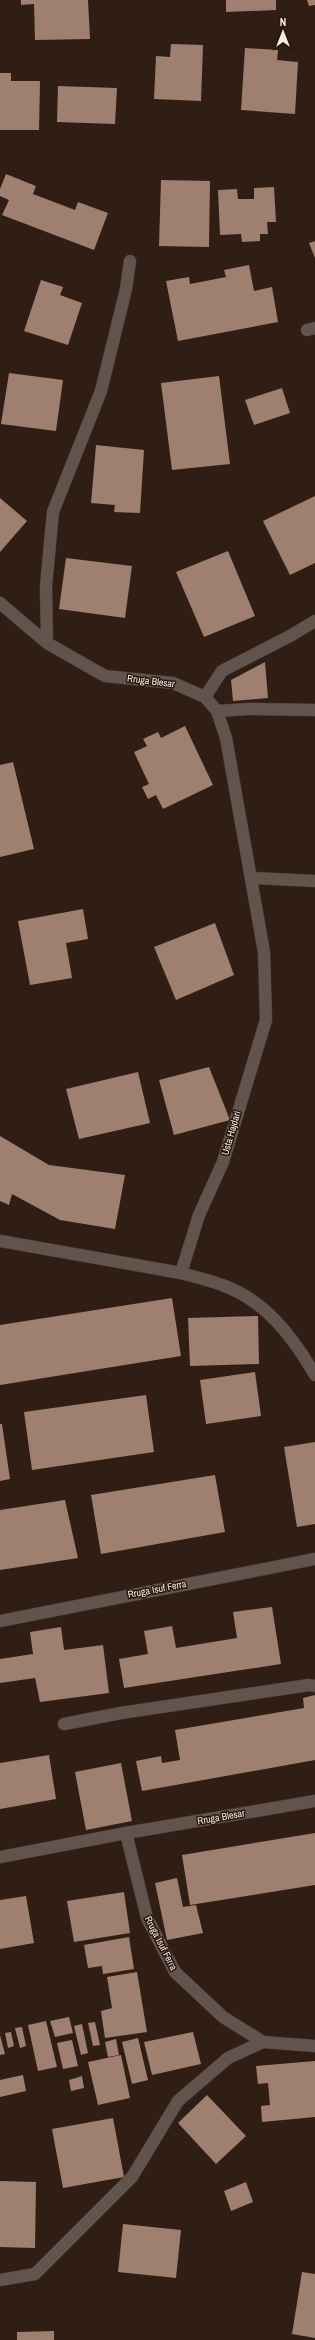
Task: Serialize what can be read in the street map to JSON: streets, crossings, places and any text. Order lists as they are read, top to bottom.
{
  "streets": {
    "street": ["Rruga Blesar", "Usta Hajdari", "Rruga Isuf Ferra"]
  },
  "crossings": [
    ["Rruga Blesar", "Usta Hajdari"],
    ["Rruga Blesar", "Rruga Isuf Ferra"]
  ],
  "north": "top"
}
